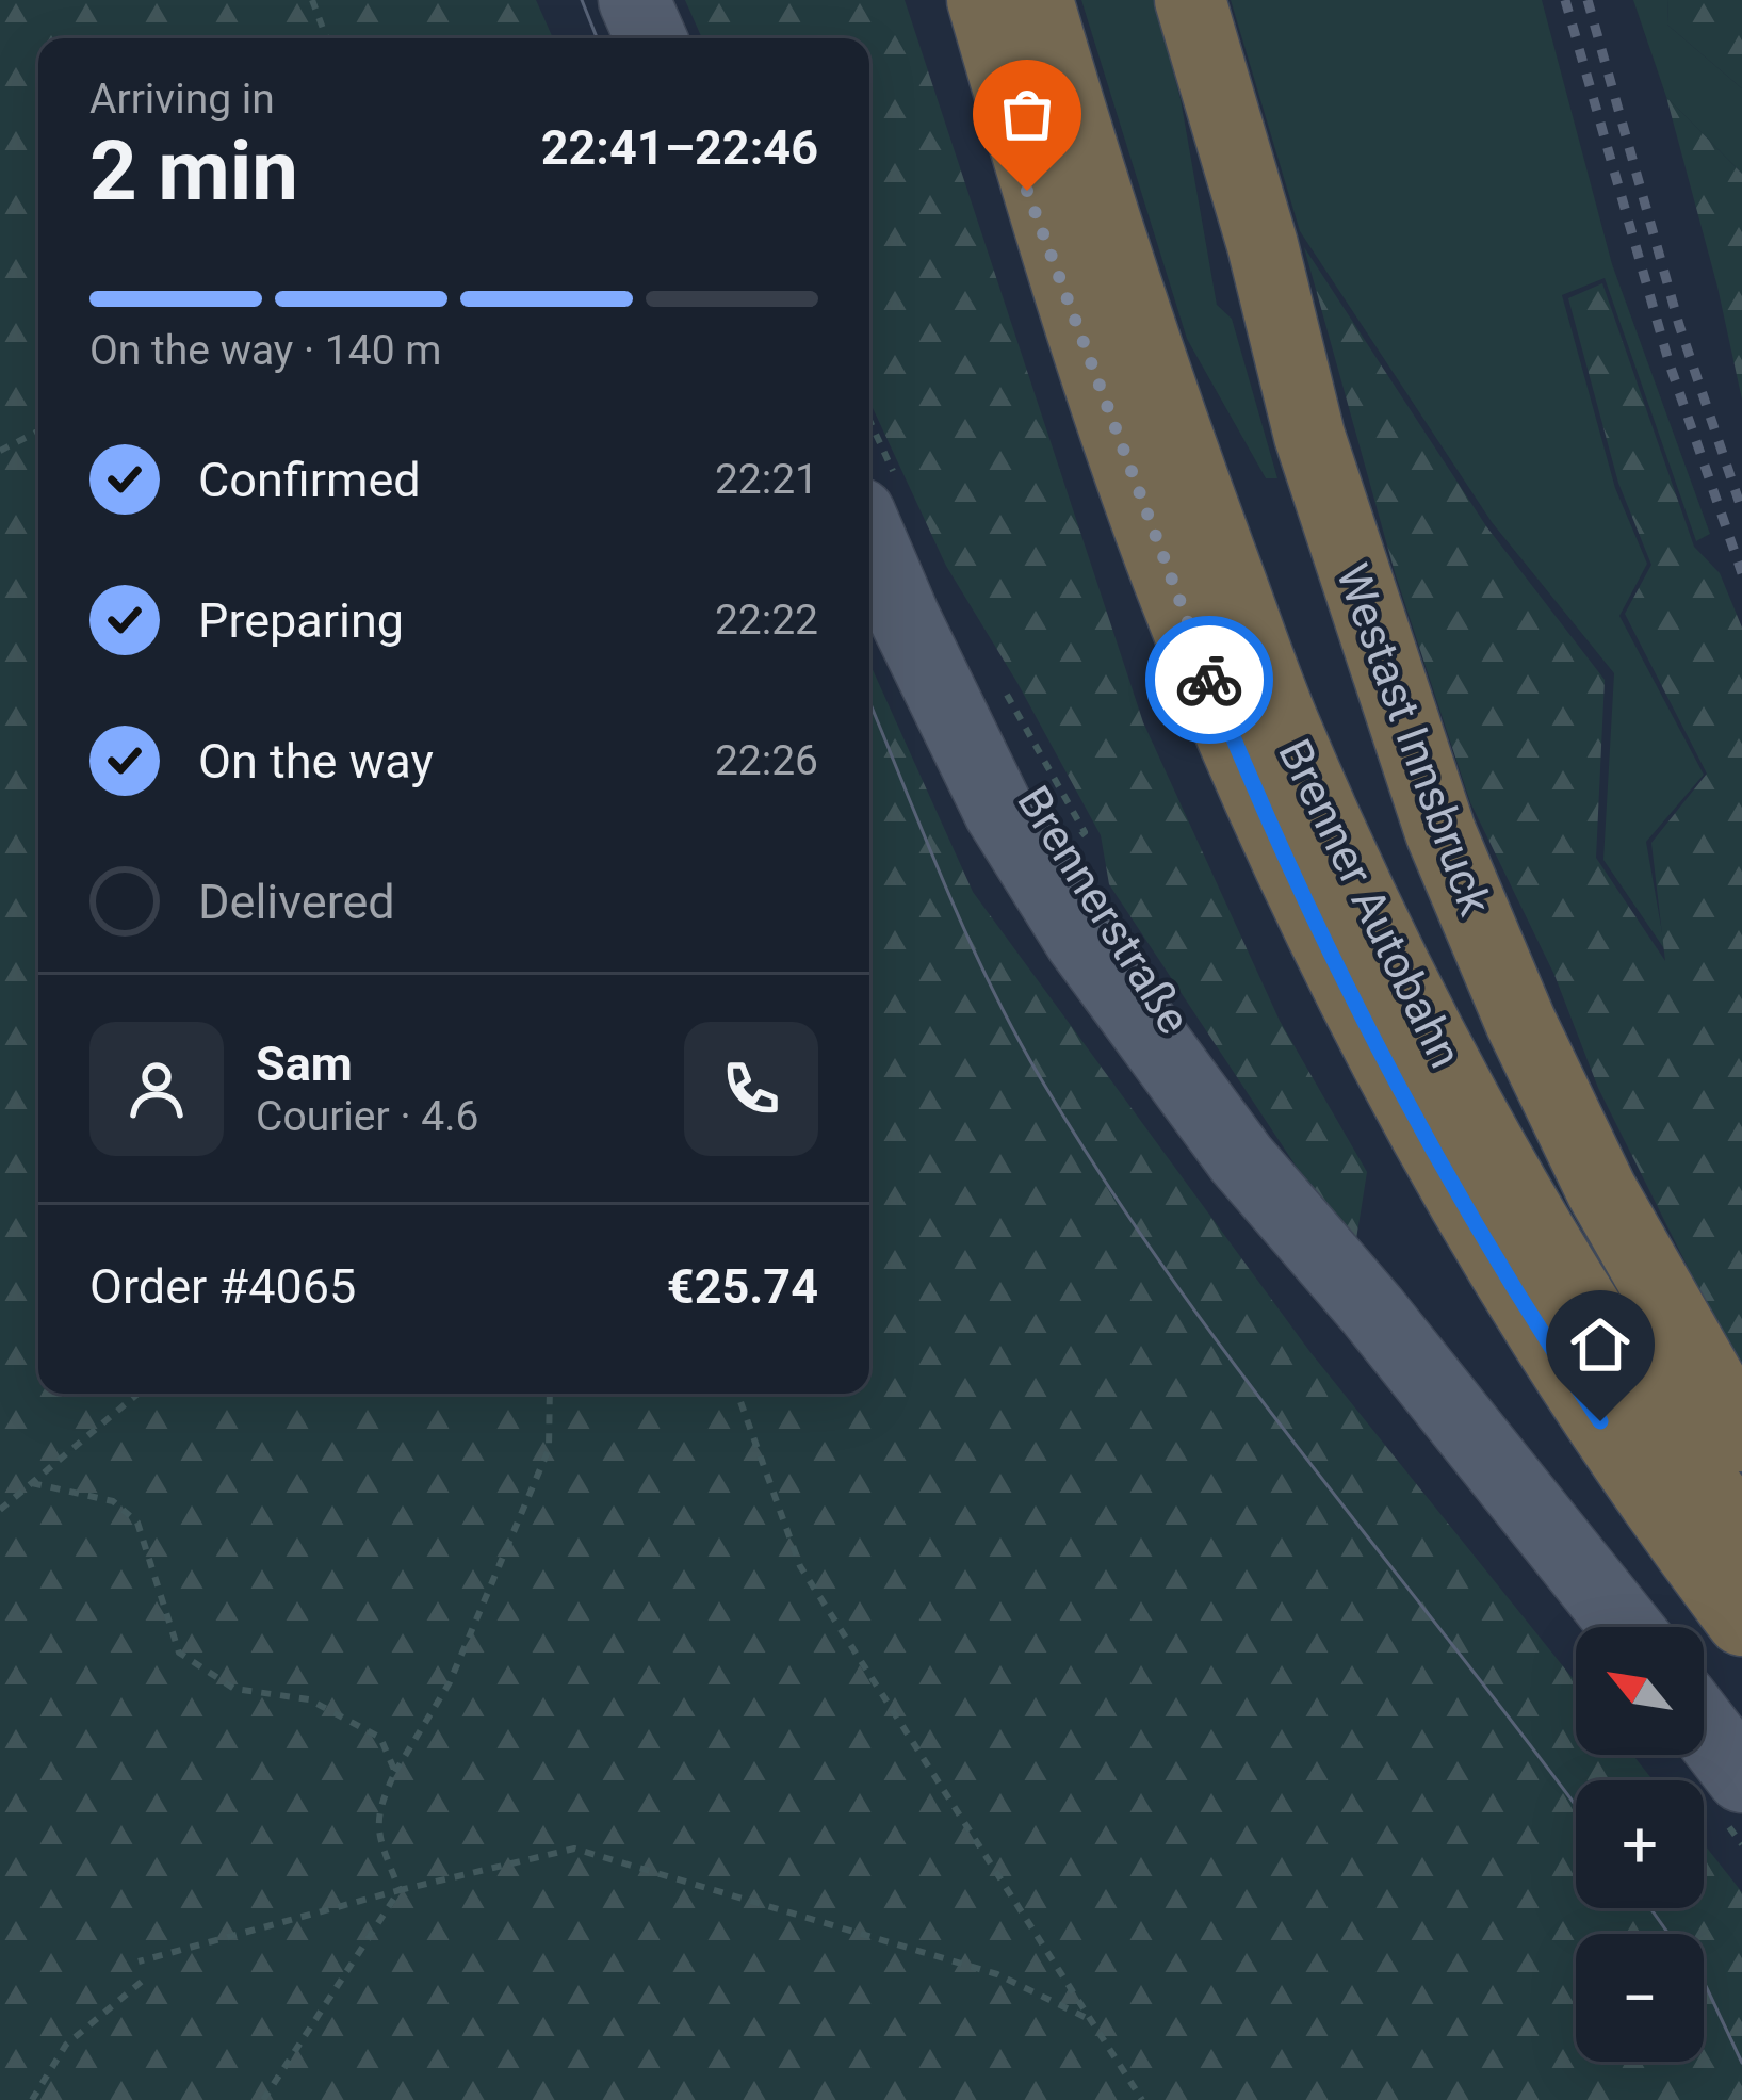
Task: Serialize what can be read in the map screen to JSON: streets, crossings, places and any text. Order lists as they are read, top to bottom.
{
  "streets": {
    "highway": ["Westast Innsbruck", "Brenner Autobahn"],
    "main road": ["Brennerstraße"]
  },
  "north": "top left",
  "page": {
    "heading": ["2 min", "Arriving in", "22:41–22:46"],
    "panel": [
      "Sam",
      "Courier · 4.6",
      "Order #4065",
      "€25.74"
    ],
    "bar": "On the way · 140 m",
    "list": [
      ["Confirmed", "22:21"],
      ["Preparing", "22:22"],
      ["On the way", "22:26"],
      "Delivered"
    ],
    "map_buttons": ["+", "−"]
  }
}
